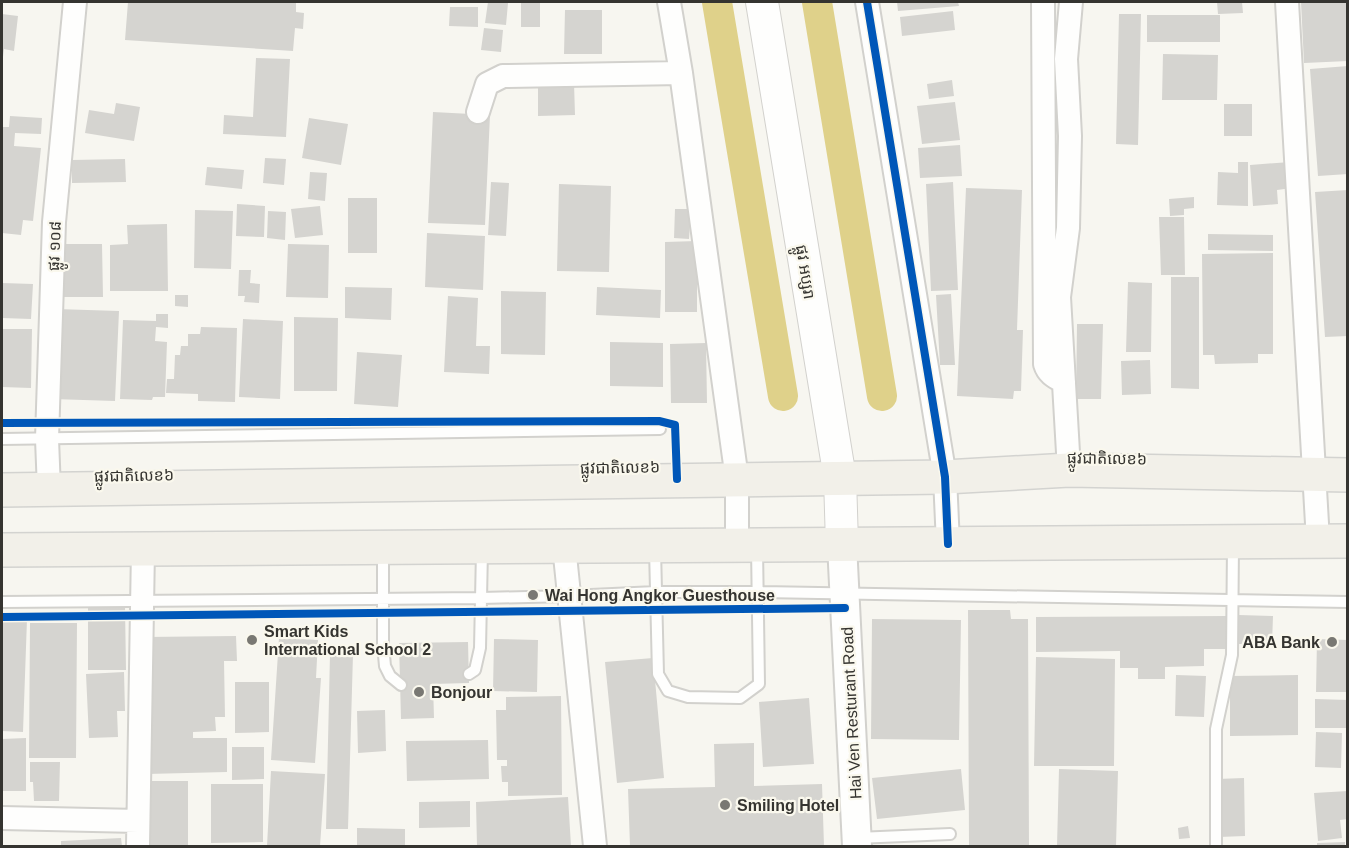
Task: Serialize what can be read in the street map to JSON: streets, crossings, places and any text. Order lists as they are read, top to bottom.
{
  "streets": {
    "main road": ["ផ្លូវ អប្សរា", "ផ្លូវជាតិលេខ៦"],
    "street": ["ផ្លូវ ១០៨", "Hai Ven Resturant Road"]
  },
  "crossings": [
    ["ផ្លូវ ១០៨", "ផ្លូវជាតិលេខ៦"],
    ["ផ្លូវ អប្សរា", "ផ្លូវជាតិលេខ៦"],
    ["ផ្លូវ អប្សរា", "Hai Ven Resturant Road"]
  ],
  "places": [
    "Wai Hong Angkor Guesthouse",
    "Smart Kids International School 2",
    "ABA Bank",
    "Bonjour",
    "Smiling Hotel"
  ]
}
